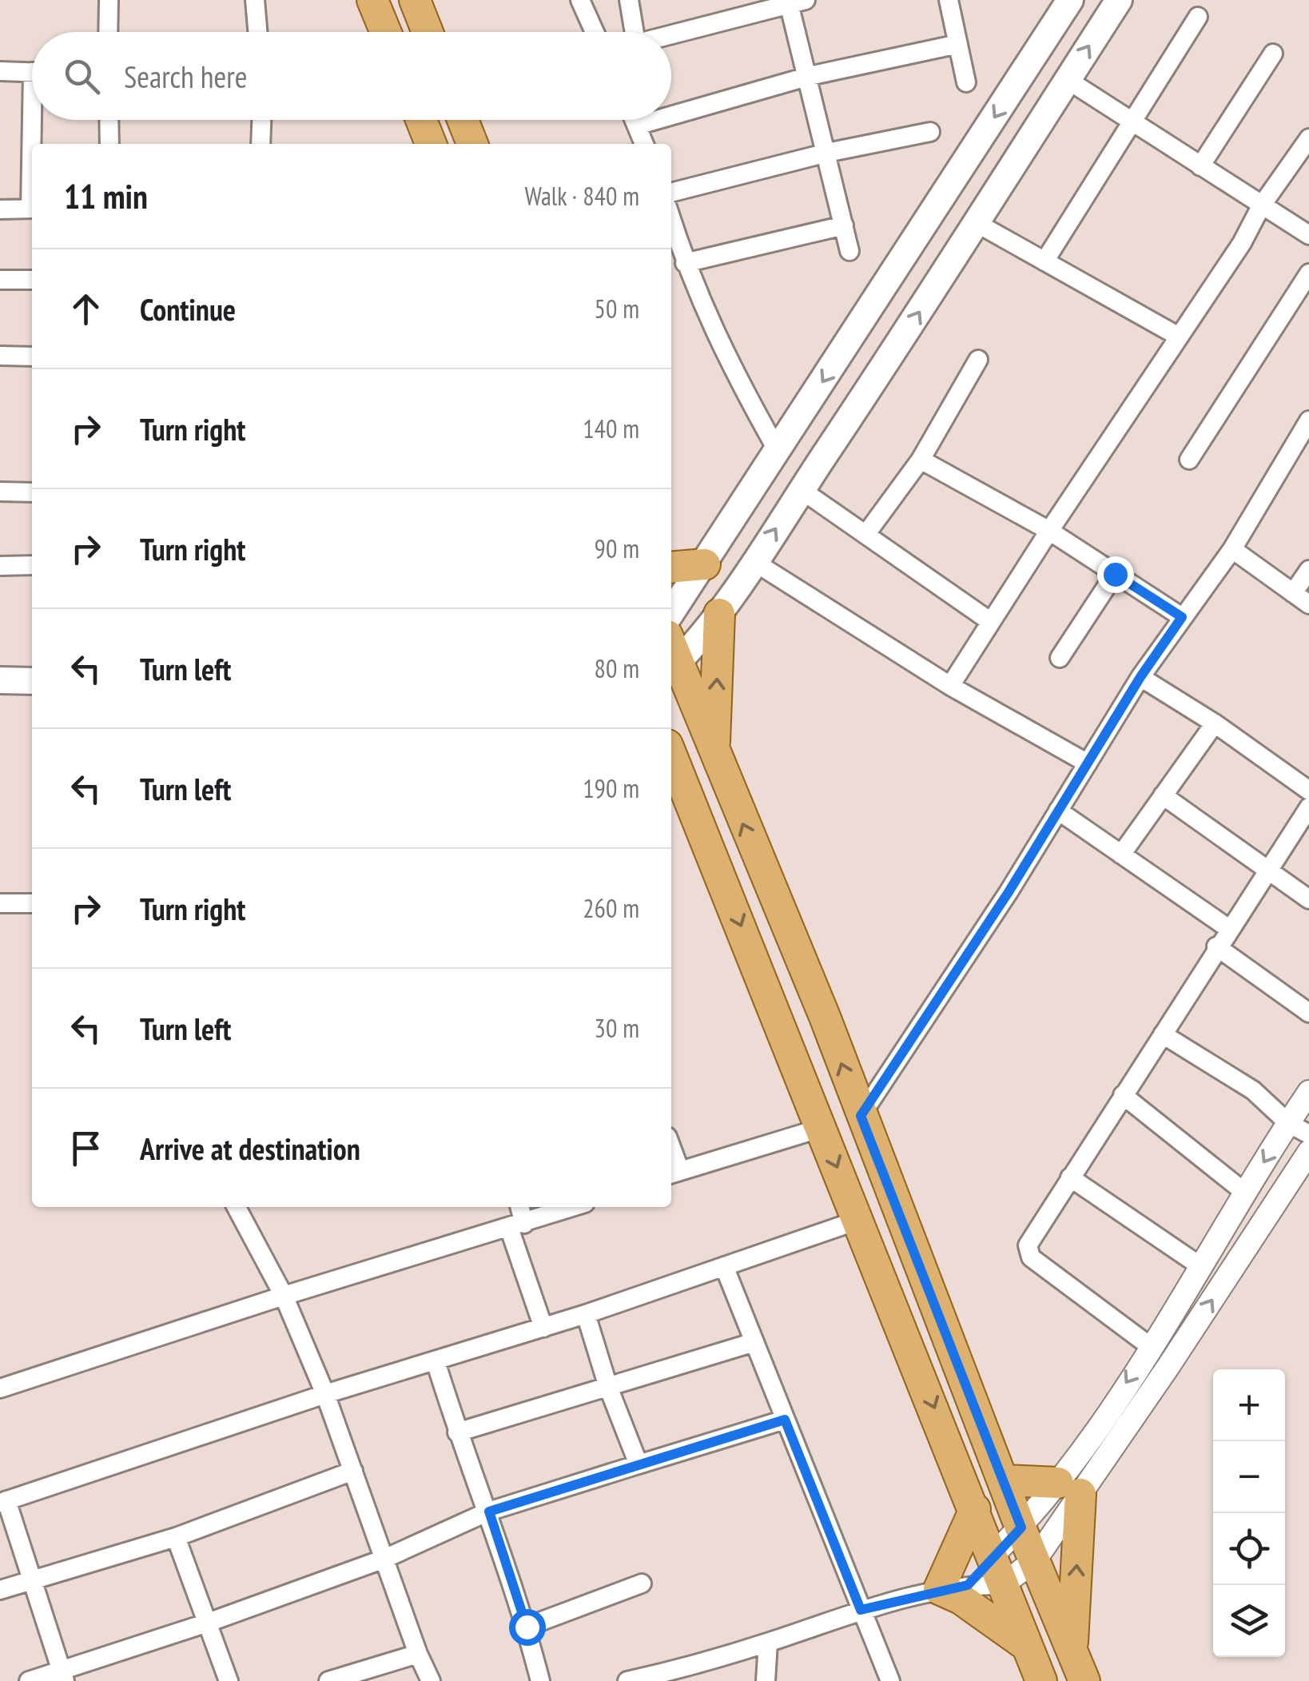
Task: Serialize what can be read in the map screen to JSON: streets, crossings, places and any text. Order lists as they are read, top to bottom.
{
  "page": {
    "search": "Search here",
    "heading": ["11 min", "Walk · 840 m"],
    "list": [
      ["Continue", "50 m"],
      ["Turn right", "140 m"],
      ["Turn right", "90 m"],
      ["Turn left", "80 m"],
      ["Turn left", "190 m"],
      ["Turn right", "260 m"],
      ["Turn left", "30 m"],
      "Arrive at destination"
    ],
    "map_buttons": ["+", "−"]
  }
}
